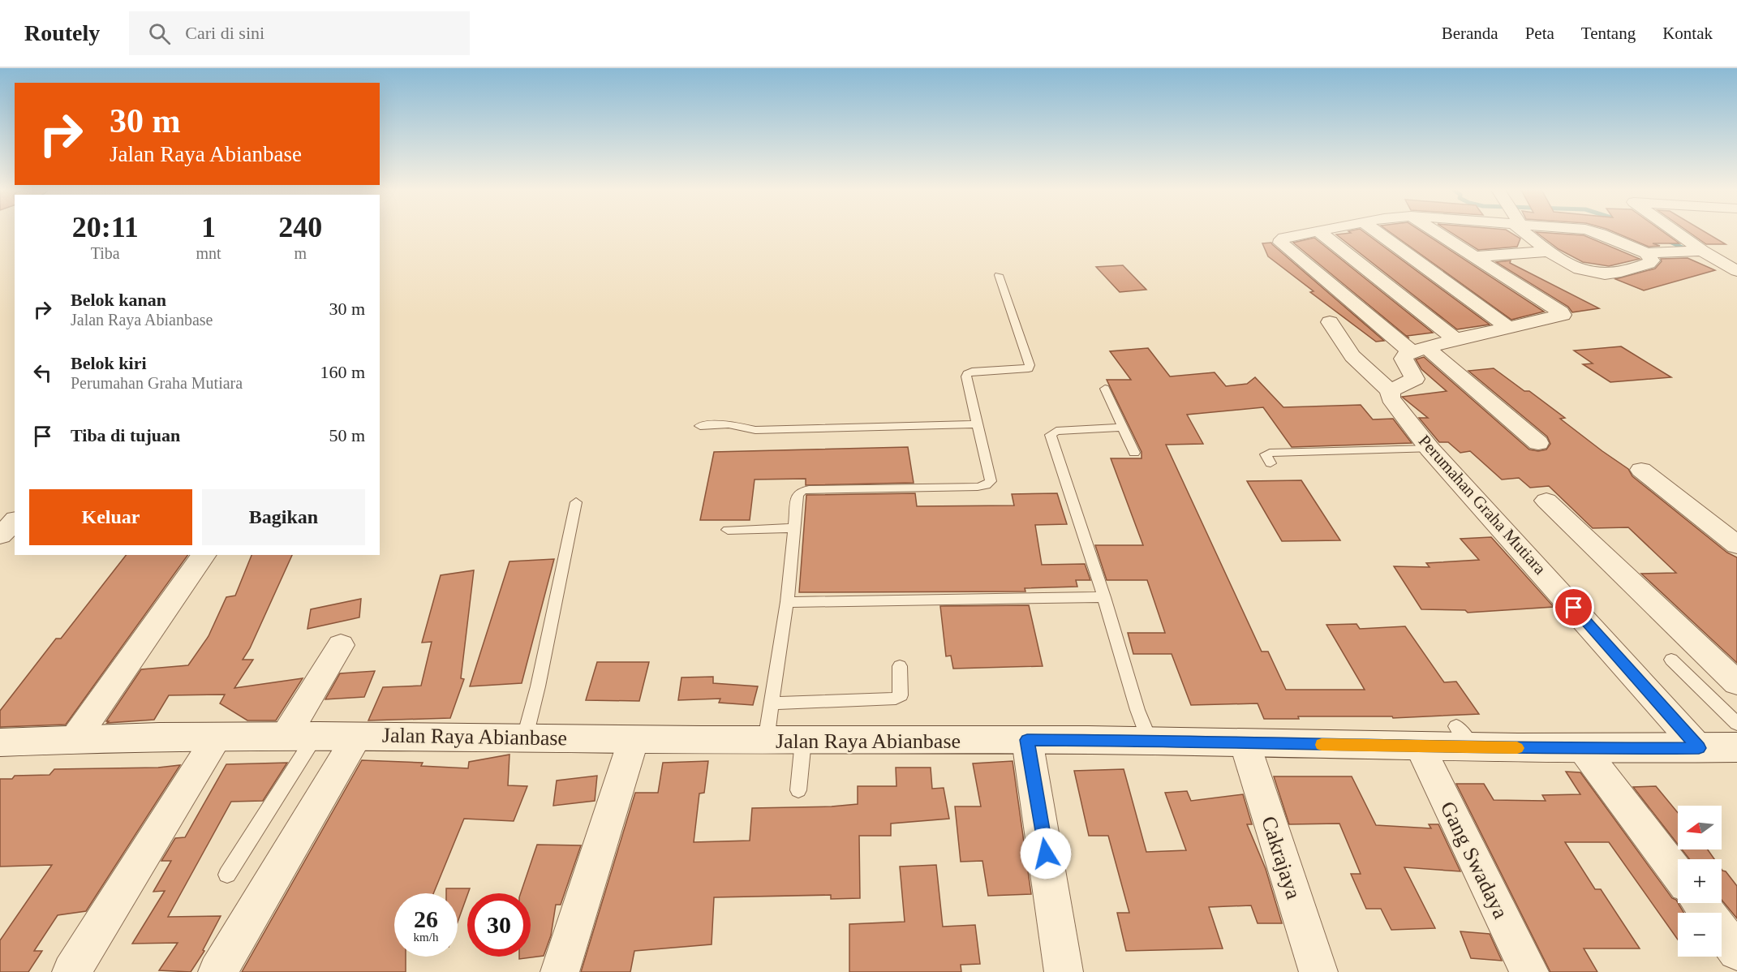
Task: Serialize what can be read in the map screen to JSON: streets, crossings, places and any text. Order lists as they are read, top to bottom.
{
  "streets": {
    "main road": ["Jalan Raya Abianbase"],
    "street": ["Perumahan Graha Mutiara", "Cakrajaya", "Gang Swadaya"]
  },
  "crossings": [
    ["Perumahan Graha Mutiara", "Jalan Raya Abianbase"],
    ["Jalan Raya Abianbase", "Cakrajaya"],
    ["Jalan Raya Abianbase", "Gang Swadaya"]
  ],
  "north": "left",
  "page": {
    "header": "Routely",
    "search": "Cari di sini",
    "nav": [
      "Beranda",
      "Peta",
      "Tentang",
      "Kontak"
    ],
    "turn": ["30 m", "Jalan Raya Abianbase"],
    "eta": [
      "20:11",
      "Tiba",
      "1",
      "mnt",
      "240",
      "m"
    ],
    "list": [
      {
        "name": "Belok kanan",
        "note": "Jalan Raya Abianbase",
        "value": "30 m"
      },
      {
        "name": "Belok kiri",
        "note": "Perumahan Graha Mutiara",
        "value": "160 m"
      },
      {
        "name": "Tiba di tujuan",
        "value": "50 m"
      }
    ],
    "buttons": ["Keluar", "Bagikan"],
    "map_buttons": ["+", "−"],
    "speed": "26 km/h",
    "limit": "30"
  }
}
